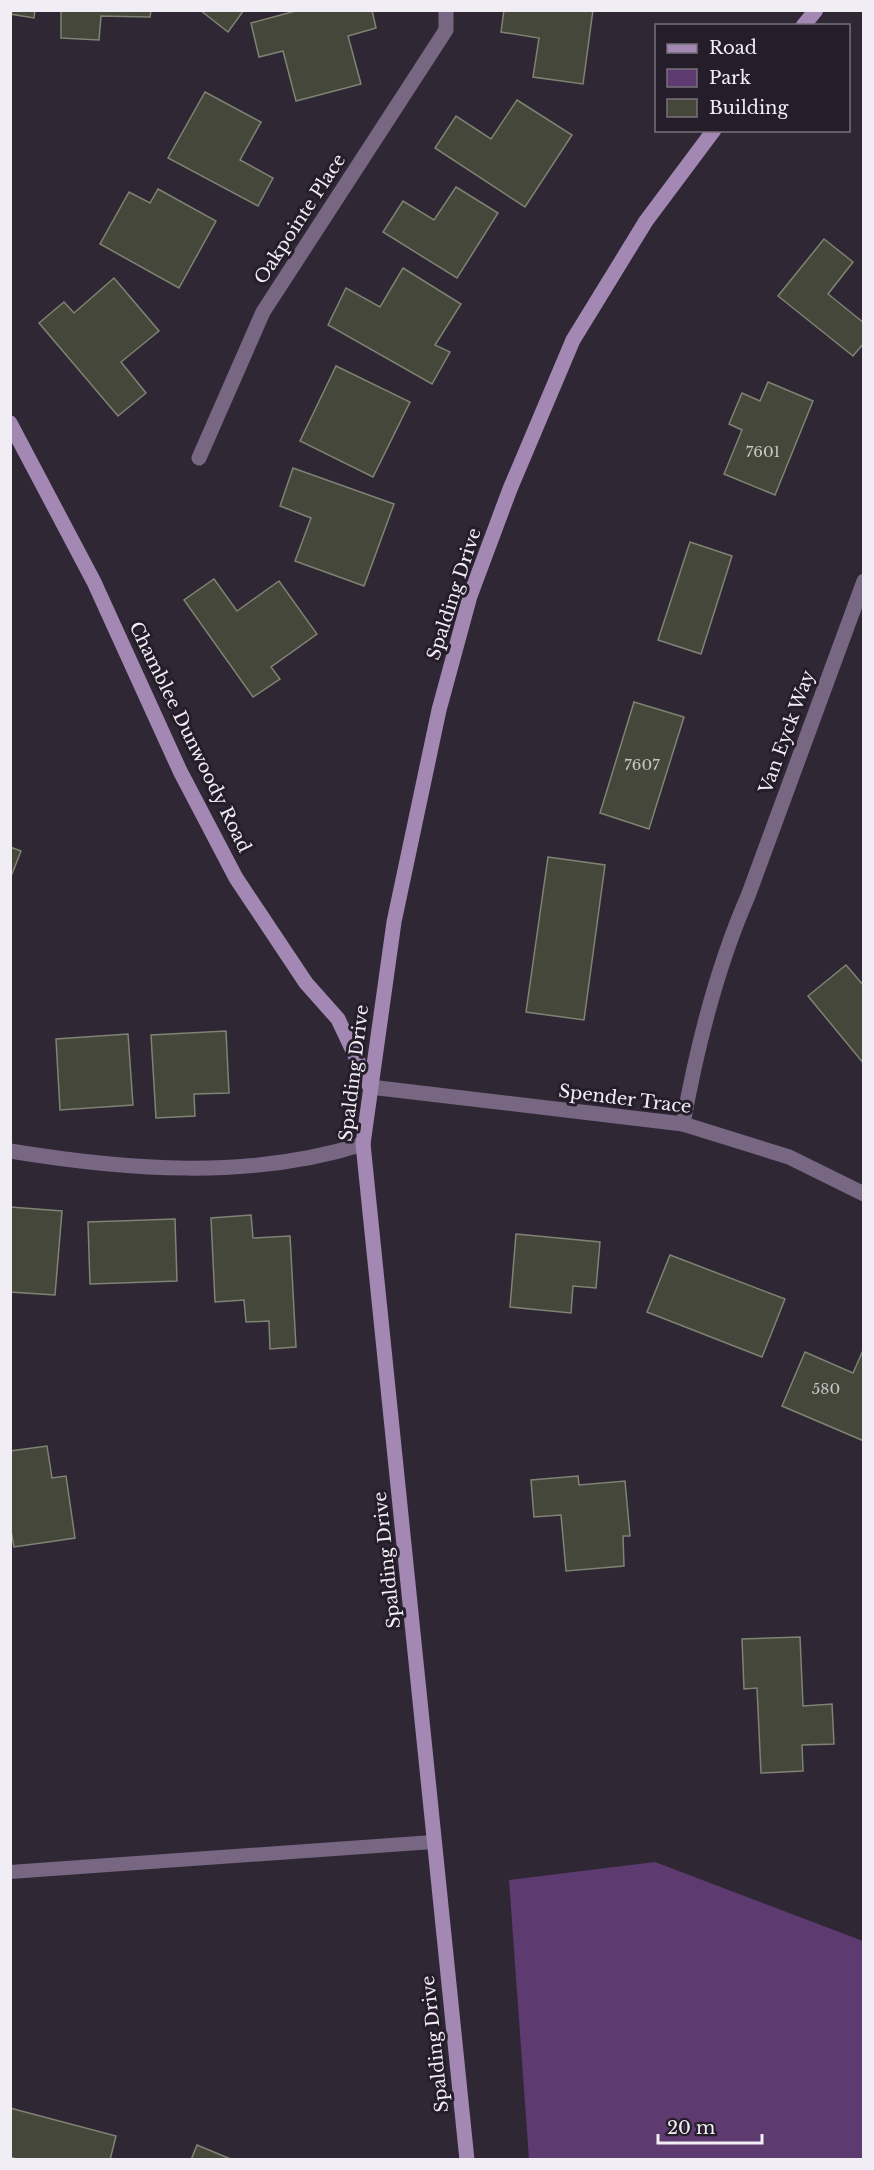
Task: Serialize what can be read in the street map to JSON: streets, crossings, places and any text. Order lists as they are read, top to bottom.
{
  "streets": {
    "street": [
      "Oakpointe Place",
      "Spalding Drive",
      "Van Eyck Way",
      "Chamblee Dunwoody Road",
      "Spender Trace"
    ]
  },
  "crossings": [
    ["Spalding Drive", "Chamblee Dunwoody Road"],
    ["Spalding Drive", "Spender Trace"],
    ["Van Eyck Way", "Spender Trace"],
    ["Chamblee Dunwoody Road", "Spender Trace"]
  ],
  "house_numbers": ["7601", "7607", "580"],
  "legend": ["Road", "Park", "Building"],
  "scale_bar": "20 m"
}
